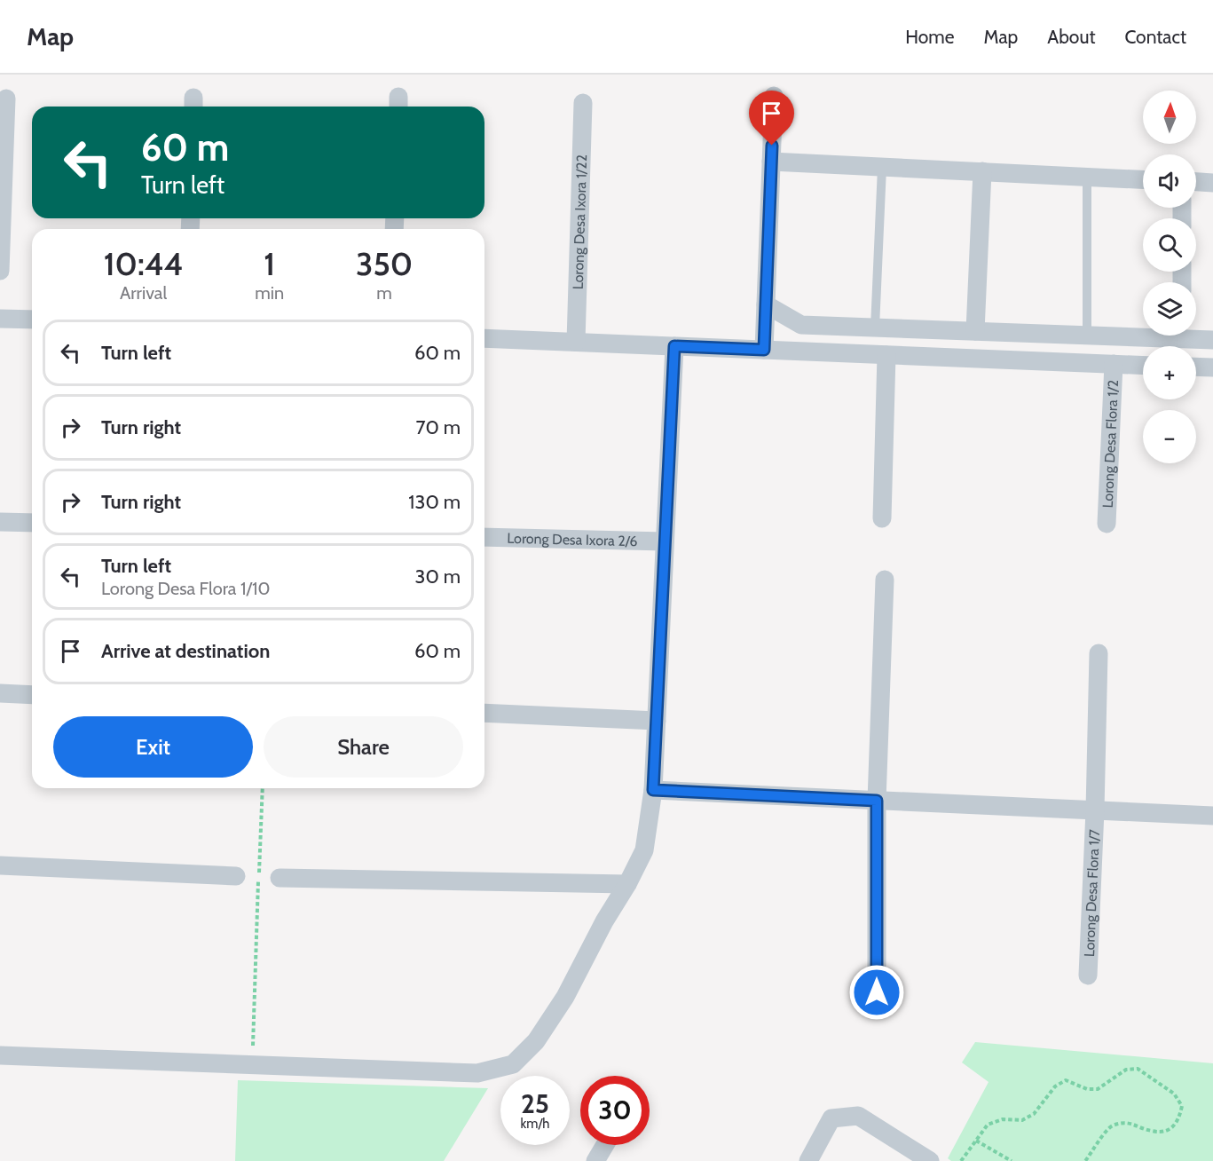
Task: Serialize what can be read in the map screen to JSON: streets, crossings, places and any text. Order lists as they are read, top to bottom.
{
  "streets": {
    "street": [
      "Lorong Desa Ixora 1/22",
      "Lorong Desa Flora 1/2",
      "Lorong Desa Ixora 2/6",
      "Lorong Desa Flora 1/7"
    ]
  },
  "north": "top",
  "page": {
    "header": "Map",
    "nav": [
      "Home",
      "Map",
      "About",
      "Contact"
    ],
    "map_buttons": ["+", "−"],
    "turn": ["60 m", "Turn left"],
    "eta": [
      "10:44",
      "Arrival",
      "1",
      "min",
      "350",
      "m"
    ],
    "list": [
      {
        "name": "Turn left",
        "value": "60 m"
      },
      {
        "name": "Turn right",
        "value": "70 m"
      },
      {
        "name": "Turn right",
        "value": "130 m"
      },
      {
        "name": "Turn left",
        "note": "Lorong Desa Flora 1/10",
        "value": "30 m"
      },
      {
        "name": "Arrive at destination",
        "value": "60 m"
      }
    ],
    "buttons": ["Exit", "Share"],
    "speed": "25 km/h",
    "limit": "30"
  }
}
